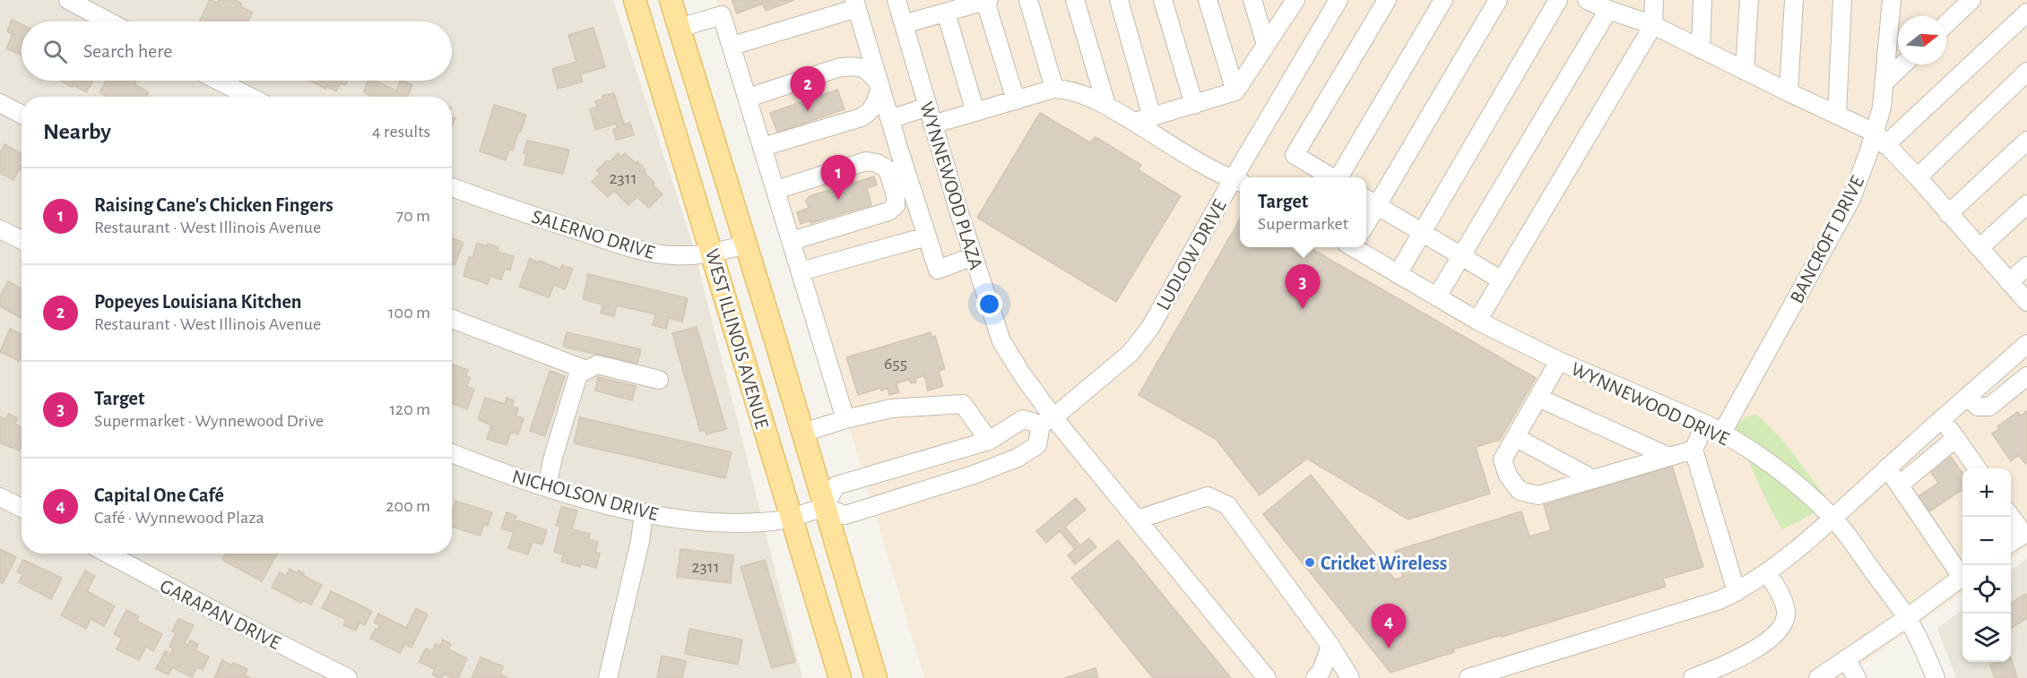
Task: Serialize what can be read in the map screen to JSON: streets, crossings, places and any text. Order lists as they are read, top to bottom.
{
  "streets": {
    "main road": ["WEST ILLINOIS AVENUE"],
    "street": [
      "WYNNEWOOD PLAZA",
      "SALERNO DRIVE",
      "BANCROFT DRIVE",
      "LUDLOW DRIVE",
      "WYNNEWOOD DRIVE",
      "NICHOLSON DRIVE",
      "GARAPAN DRIVE"
    ]
  },
  "crossings": [
    ["WYNNEWOOD PLAZA", "LUDLOW DRIVE"],
    ["SALERNO DRIVE", "WEST ILLINOIS AVENUE"],
    ["BANCROFT DRIVE", "WYNNEWOOD DRIVE"],
    ["WEST ILLINOIS AVENUE", "NICHOLSON DRIVE"]
  ],
  "places": ["Cricket Wireless"],
  "house_numbers": ["2311", "655", "2311"],
  "north": "right",
  "page": {
    "search": "Search here",
    "pins": [
      "2",
      "1",
      "3",
      "4"
    ],
    "heading": ["Nearby", "4 results"],
    "list": [
      {
        "mark": "1",
        "name": "Raising Cane's Chicken Fingers",
        "note": "Restaurant · West Illinois Avenue",
        "value": "70 m"
      },
      {
        "mark": "2",
        "name": "Popeyes Louisiana Kitchen",
        "note": "Restaurant · West Illinois Avenue",
        "value": "100 m"
      },
      {
        "mark": "3",
        "name": "Target",
        "note": "Supermarket · Wynnewood Drive",
        "value": "120 m"
      },
      {
        "mark": "4",
        "name": "Capital One Café",
        "note": "Café · Wynnewood Plaza",
        "value": "200 m"
      }
    ],
    "popup": ["Target", "Supermarket"],
    "map_buttons": ["+", "−"]
  }
}
